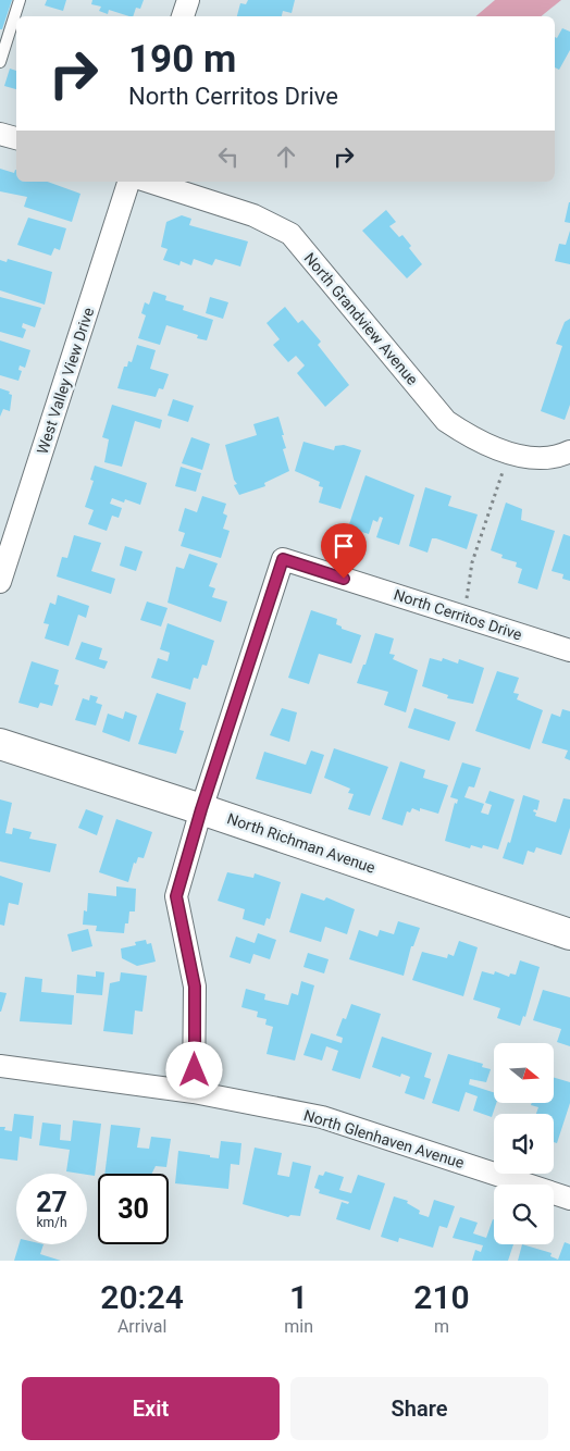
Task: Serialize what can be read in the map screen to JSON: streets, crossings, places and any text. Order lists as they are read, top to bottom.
{
  "streets": {
    "street": [
      "North Grandview Avenue",
      "West Valley View Drive",
      "North Cerritos Drive",
      "North Richman Avenue",
      "North Glenhaven Avenue"
    ]
  },
  "crossings": [
    ["North Cerritos Drive", "North Richman Avenue"]
  ],
  "north": "right",
  "page": {
    "turn": ["190 m", "North Cerritos Drive"],
    "speed": "27 km/h",
    "limit": "30",
    "eta": [
      "20:24",
      "Arrival",
      "1",
      "min",
      "210",
      "m"
    ],
    "buttons": ["Exit", "Share"]
  }
}
